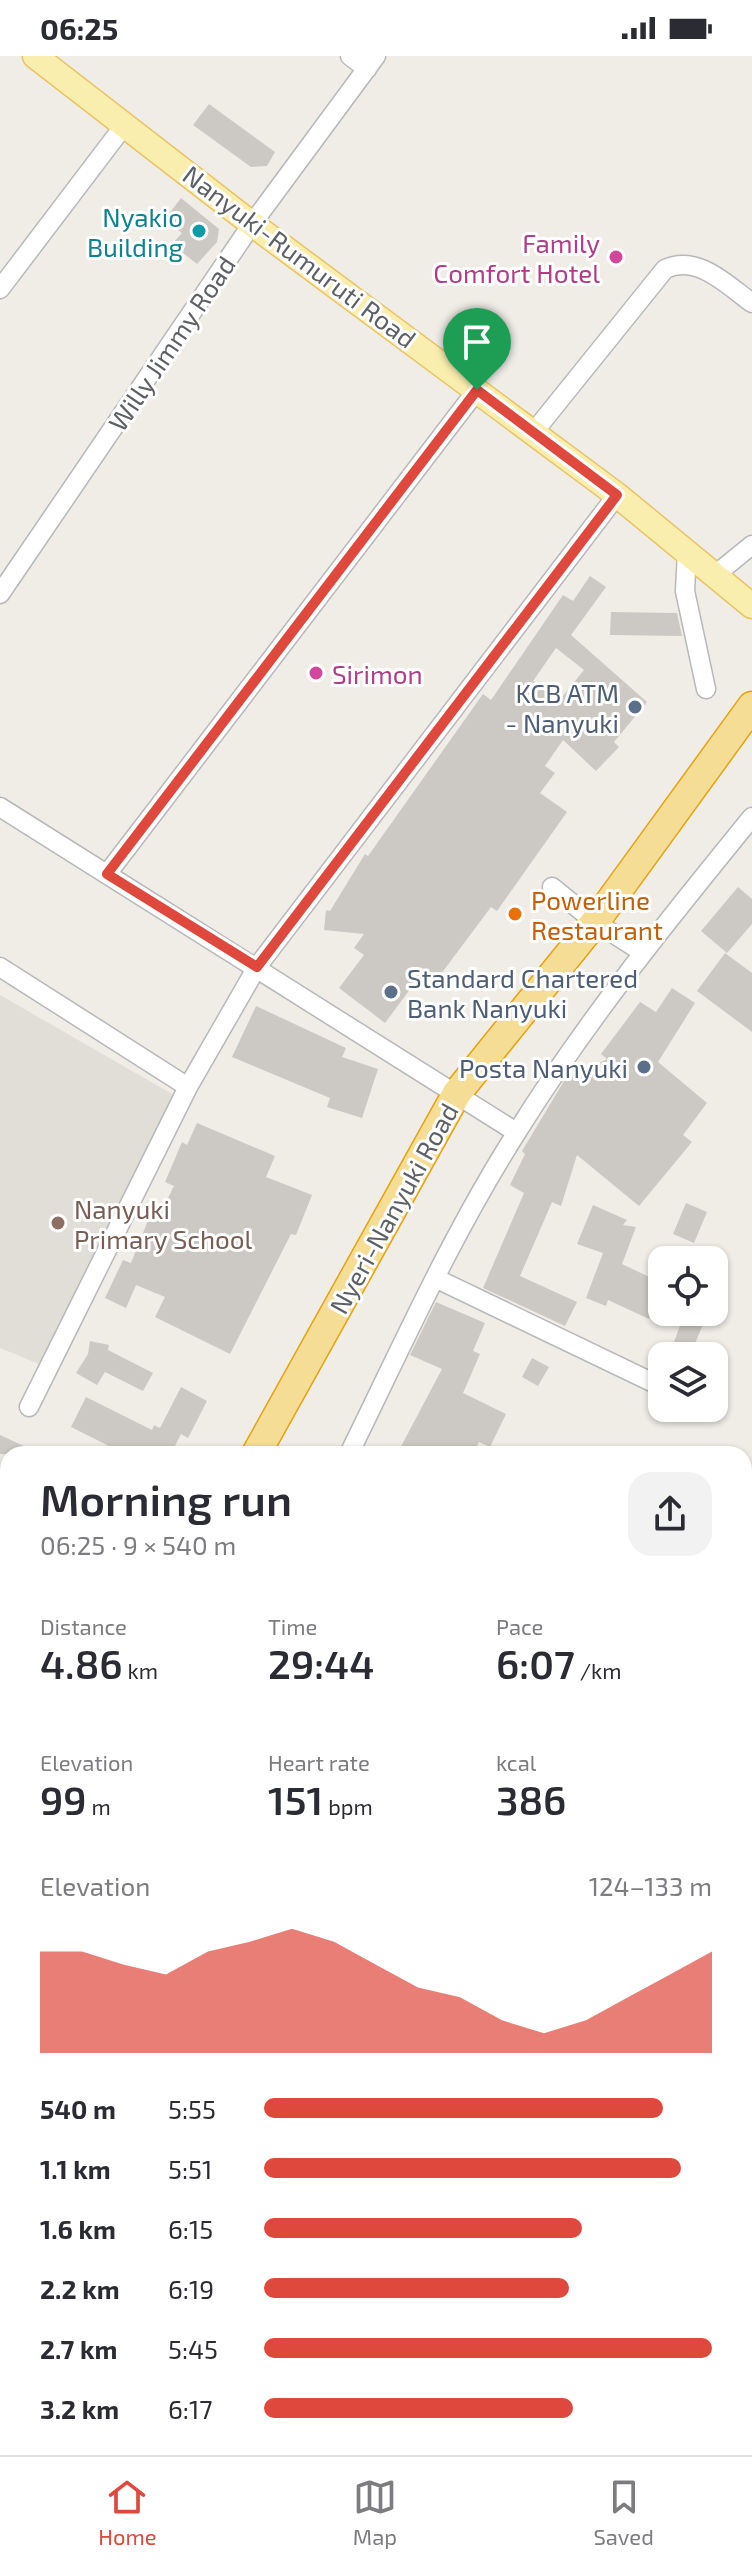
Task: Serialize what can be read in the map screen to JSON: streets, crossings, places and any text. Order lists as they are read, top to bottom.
{
  "streets": {
    "highway": ["Nyeri-Nanyuki Road"],
    "main road": ["Nanyuki-Rumuruti Road"],
    "street": ["Willy Jimmy Road"]
  },
  "crossings": [
    ["Nanyuki-Rumuruti Road", "Willy Jimmy Road"]
  ],
  "places": [
    "Nyakio Building",
    "Family Comfort Hotel",
    "Sirimon",
    "KCB ATM - Nanyuki",
    "Powerline Restaurant",
    "Standard Chartered Bank Nanyuki",
    "Posta Nanyuki",
    "Nanyuki Primary School"
  ],
  "page": {
    "status": "06:25",
    "heading": ["Morning run", "06:25 · 9 × 540 m"],
    "stats": [
      ["Distance", "4.86 km"],
      ["Time", "29:44"],
      ["Pace", "6:07 /km"],
      ["Elevation", "99 m"],
      ["Heart rate", "151 bpm"],
      ["kcal", "386"]
    ],
    "chart": ["Elevation", "124–133 m"],
    "list": [
      {
        "name": "540 m",
        "note": "5:55"
      },
      {
        "name": "1.1 km",
        "note": "5:51"
      },
      {
        "name": "1.6 km",
        "note": "6:15"
      },
      {
        "name": "2.2 km",
        "note": "6:19"
      },
      {
        "name": "2.7 km",
        "note": "5:45"
      },
      {
        "name": "3.2 km",
        "note": "6:17"
      }
    ],
    "tabs": ["Home", "Map", "Saved"]
  }
}
